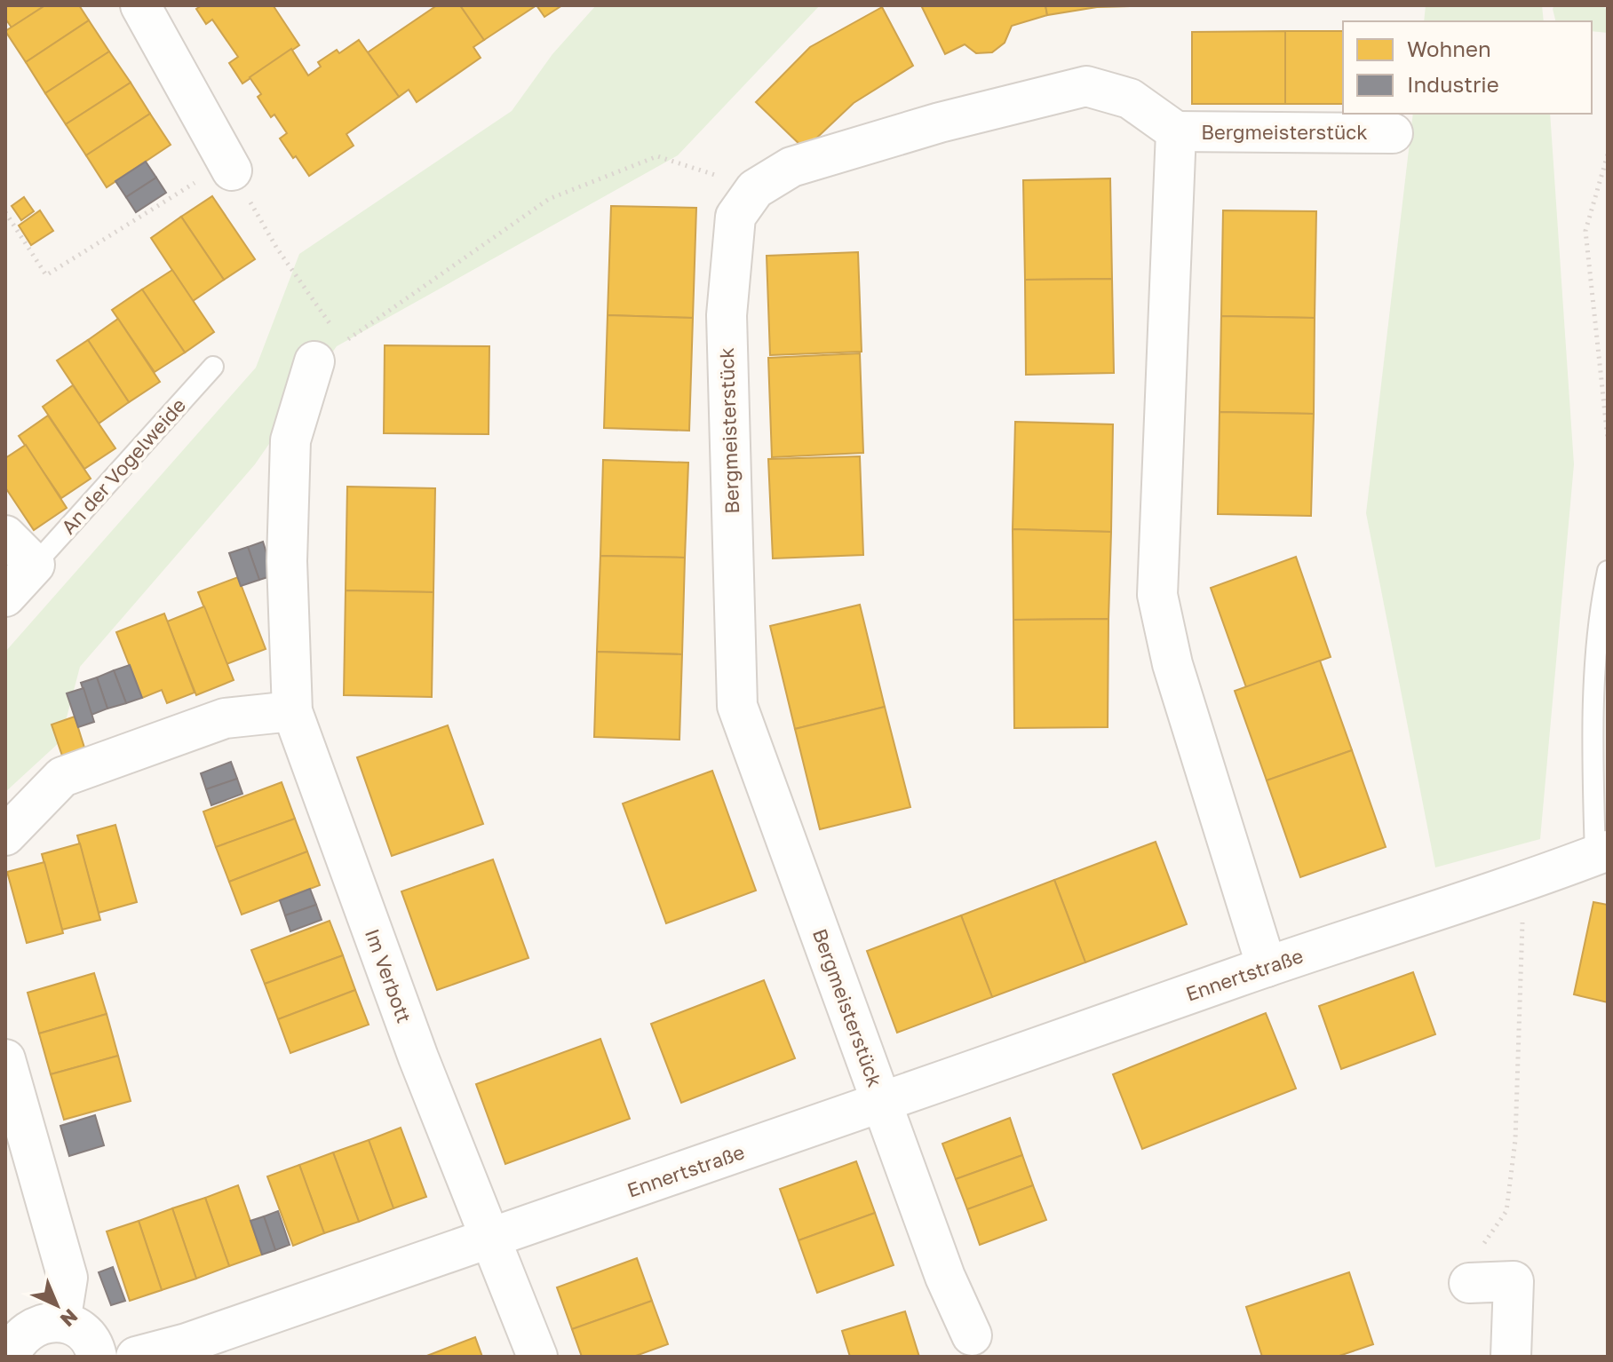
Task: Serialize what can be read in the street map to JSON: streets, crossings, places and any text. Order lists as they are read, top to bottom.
{
  "streets": {
    "street": [
      "Bergmeisterstück",
      "An der Vogelweide",
      "Ennertstraße",
      "Im Verbott"
    ]
  },
  "crossings": [
    ["Bergmeisterstück", "Ennertstraße"],
    ["Ennertstraße", "Im Verbott"]
  ],
  "legend": ["Wohnen", "Industrie"],
  "north": "bottom right"
}
